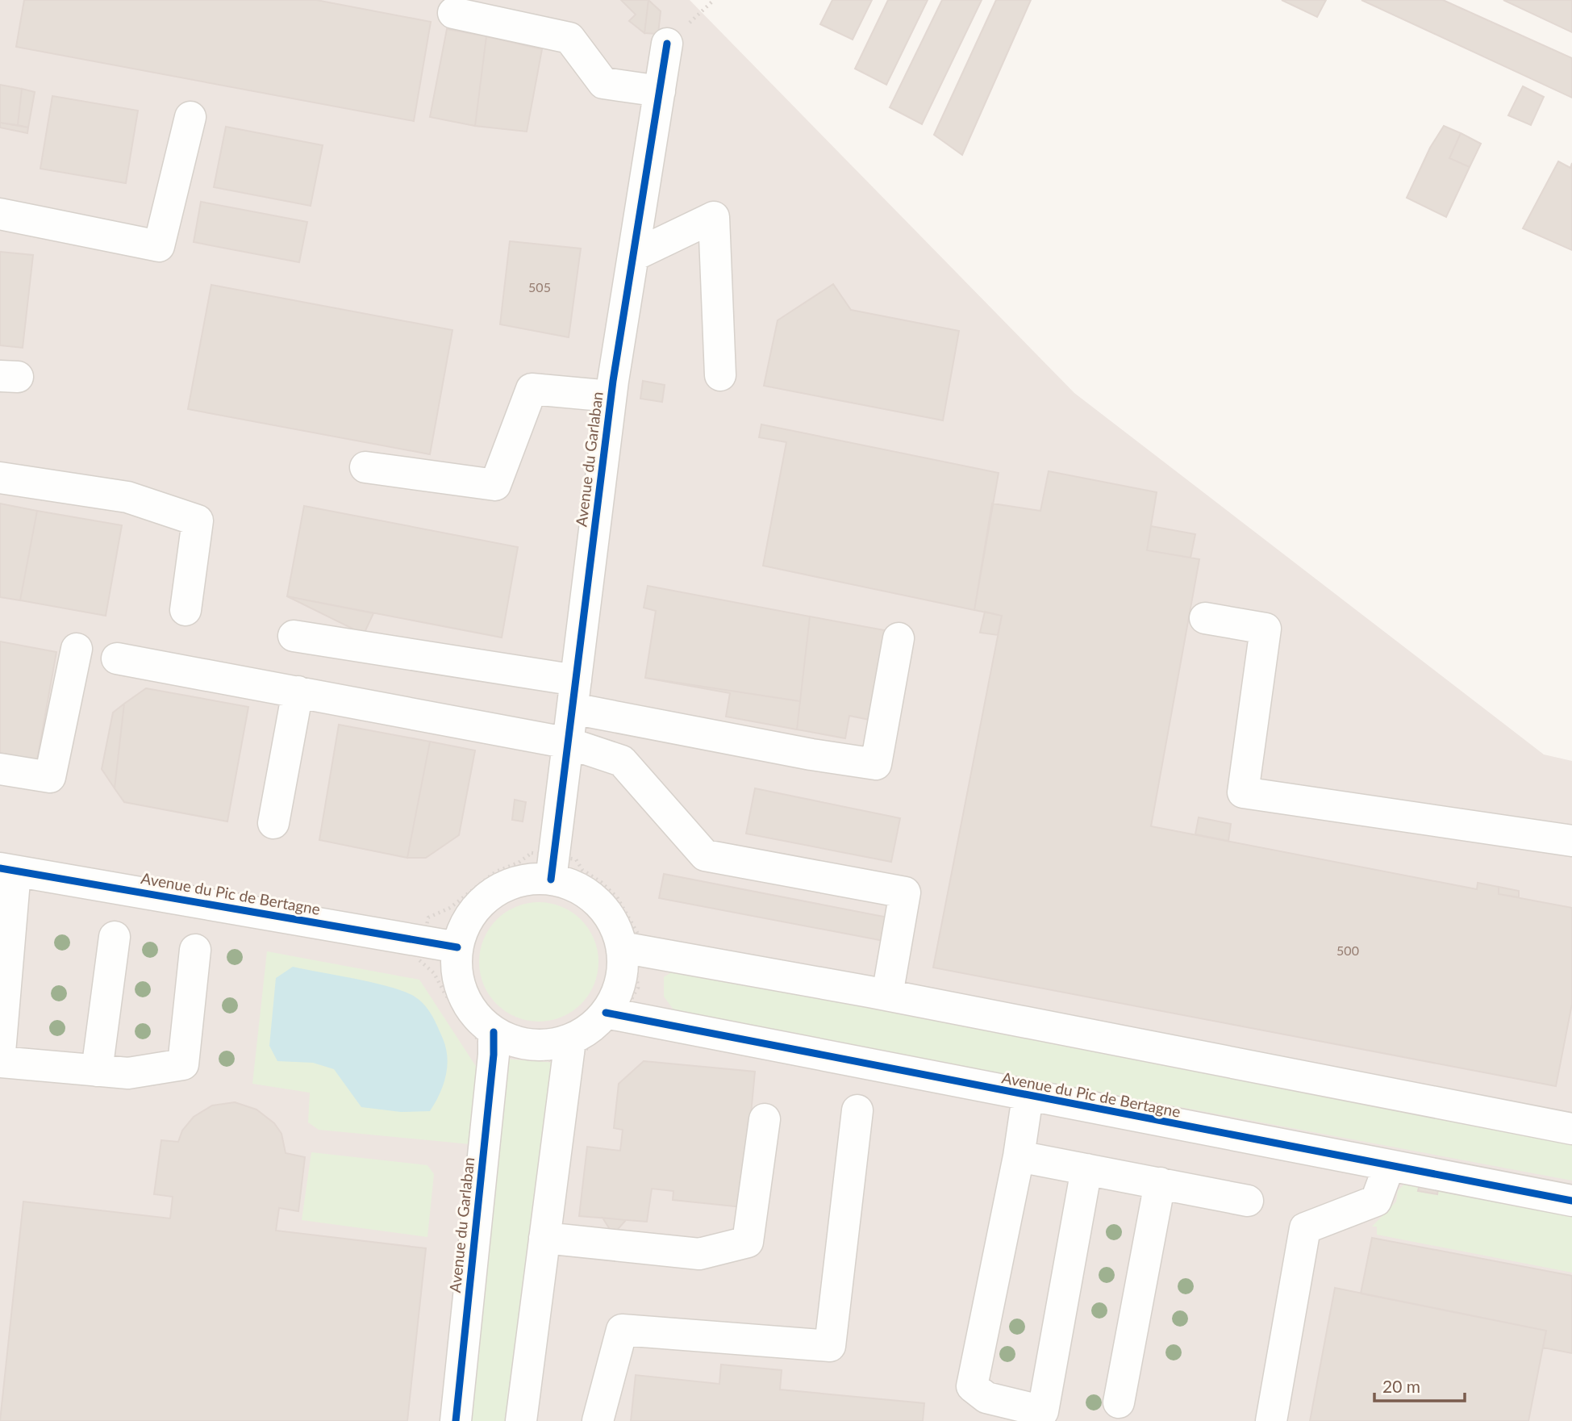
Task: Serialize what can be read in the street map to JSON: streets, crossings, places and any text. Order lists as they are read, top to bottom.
{
  "streets": {
    "street": ["Avenue du Garlaban", "Avenue du Pic de Bertagne"]
  },
  "crossings": [
    ["Avenue du Garlaban", "Avenue du Pic de Bertagne"]
  ],
  "house_numbers": ["505", "500"],
  "scale_bar": "20 m"
}
